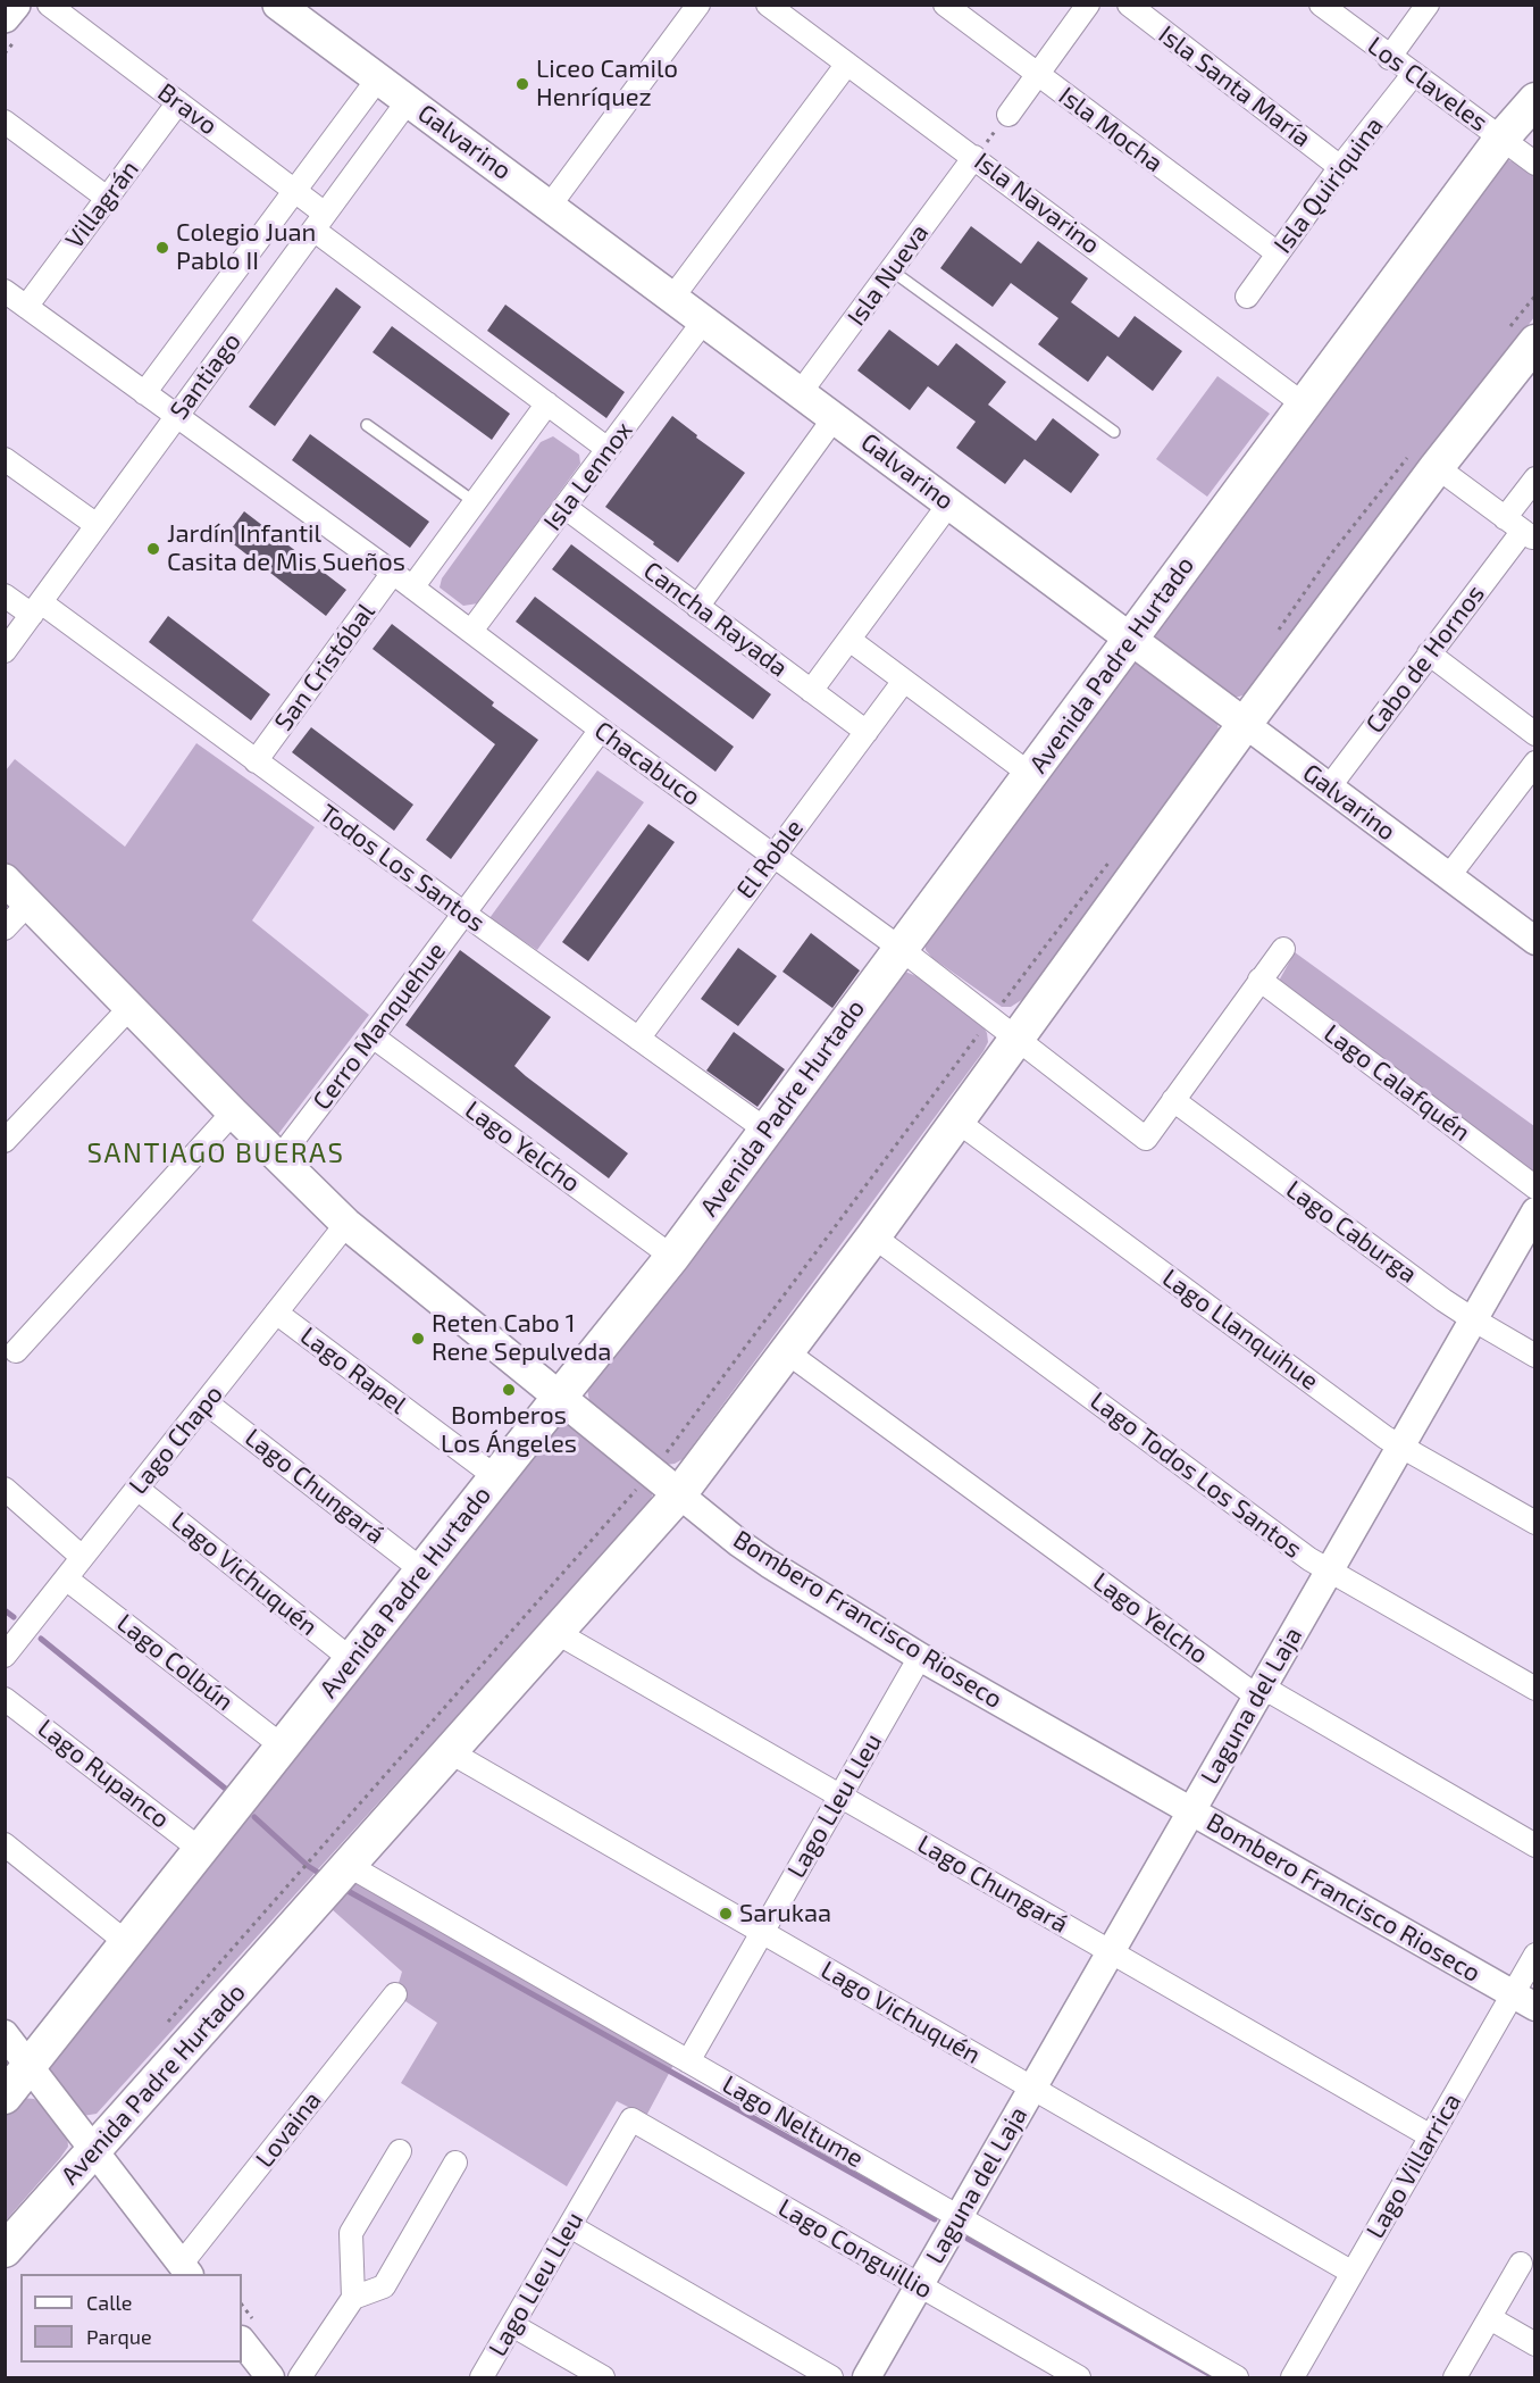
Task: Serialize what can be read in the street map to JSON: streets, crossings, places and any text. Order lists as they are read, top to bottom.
{
  "streets": {
    "main road": ["Galvarino", "Avenida Padre Hurtado", "Bombero Francisco Rioseco"],
    "street": [
      "Los Claveles",
      "Isla Santa María",
      "Bravo",
      "Isla Mocha",
      "Isla Quiriquina",
      "Isla Navarino",
      "Villagrán",
      "Isla Nueva",
      "Santiago",
      "Isla Lennox",
      "Cancha Rayada",
      "Cabo de Hornos",
      "San Cristóbal",
      "Chacabuco",
      "El Roble",
      "Todos Los Santos",
      "Cerro Manquehue",
      "Lago Calafquén",
      "Lago Yelcho",
      "Lago Caburga",
      "Lago Llanquihue",
      "Lago Rapel",
      "Lago Chapo",
      "Lago Todos Los Santos",
      "Lago Chungará",
      "Lago Vichuquén",
      "Lago Colbún",
      "Laguna del Laja",
      "Lago Rupanco",
      "Lago Lleu Lleu",
      "Lago Neltume",
      "Lovaina",
      "Lago Villarrica",
      "Lago Conguillio"
    ]
  },
  "crossings": [
    ["Los Claveles", "Isla Quiriquina"],
    ["Los Claveles", "Avenida Padre Hurtado"],
    ["Isla Santa María", "Isla Quiriquina"],
    ["Bravo", "Villagrán"],
    ["Bravo", "Santiago"],
    ["Isla Mocha", "Isla Quiriquina"],
    ["Galvarino", "Isla Nueva"],
    ["Galvarino", "Santiago"],
    ["Galvarino", "Isla Lennox"],
    ["Galvarino", "Cabo de Hornos"],
    ["Galvarino", "Avenida Padre Hurtado"],
    ["Isla Navarino", "Isla Nueva"],
    ["Isla Navarino", "Avenida Padre Hurtado"],
    ["Villagrán", "Chacabuco"],
    ["Santiago", "Chacabuco"],
    ["Santiago", "Todos Los Santos"],
    ["Isla Lennox", "Cancha Rayada"],
    ["Isla Lennox", "Chacabuco"],
    ["Cancha Rayada", "El Roble"],
    ["Avenida Padre Hurtado", "Chacabuco"],
    ["Avenida Padre Hurtado", "Todos Los Santos"],
    ["Avenida Padre Hurtado", "Lago Yelcho"],
    ["Avenida Padre Hurtado", "Lago Llanquihue"],
    ["Avenida Padre Hurtado", "Lago Rapel"],
    ["Avenida Padre Hurtado", "Lago Todos Los Santos"],
    ["Avenida Padre Hurtado", "Lago Chungará"],
    ["Avenida Padre Hurtado", "Lago Vichuquén"],
    ["Avenida Padre Hurtado", "Bombero Francisco Rioseco"],
    ["Avenida Padre Hurtado", "Lago Colbún"],
    ["Avenida Padre Hurtado", "Lago Rupanco"],
    ["Avenida Padre Hurtado", "Lago Neltume"],
    ["San Cristóbal", "Chacabuco"],
    ["San Cristóbal", "Todos Los Santos"],
    ["Chacabuco", "El Roble"],
    ["Chacabuco", "Cerro Manquehue"],
    ["Chacabuco", "Lago Caburga"],
    ["El Roble", "Todos Los Santos"],
    ["Todos Los Santos", "Cerro Manquehue"],
    ["Cerro Manquehue", "Lago Yelcho"],
    ["Cerro Manquehue", "Bombero Francisco Rioseco"],
    ["Lago Yelcho", "Laguna del Laja"],
    ["Lago Caburga", "Laguna del Laja"],
    ["Lago Llanquihue", "Laguna del Laja"],
    ["Lago Rapel", "Lago Chapo"],
    ["Lago Chapo", "Lago Chungará"],
    ["Lago Chapo", "Lago Vichuquén"],
    ["Lago Chapo", "Bombero Francisco Rioseco"],
    ["Lago Chapo", "Lago Colbún"],
    ["Lago Todos Los Santos", "Laguna del Laja"],
    ["Lago Chungará", "Laguna del Laja"],
    ["Lago Chungará", "Lago Lleu Lleu"],
    ["Lago Chungará", "Lago Villarrica"],
    ["Lago Vichuquén", "Laguna del Laja"],
    ["Lago Vichuquén", "Lago Lleu Lleu"],
    ["Lago Vichuquén", "Lago Villarrica"],
    ["Bombero Francisco Rioseco", "Laguna del Laja"],
    ["Bombero Francisco Rioseco", "Lago Lleu Lleu"],
    ["Bombero Francisco Rioseco", "Lago Villarrica"],
    ["Laguna del Laja", "Lago Neltume"],
    ["Laguna del Laja", "Lago Conguillio"],
    ["Lago Lleu Lleu", "Lago Neltume"],
    ["Lago Lleu Lleu", "Lago Conguillio"]
  ],
  "districts": ["SANTIAGO BUERAS"],
  "places": [
    "Liceo Camilo Henríquez",
    "Colegio Juan Pablo II",
    "Jardín Infantil Casita de Mis Sueños",
    "Reten Cabo 1 Rene Sepulveda",
    "Bomberos Los Ángeles",
    "Sarukaa"
  ],
  "legend": ["Calle", "Parque"]
}
